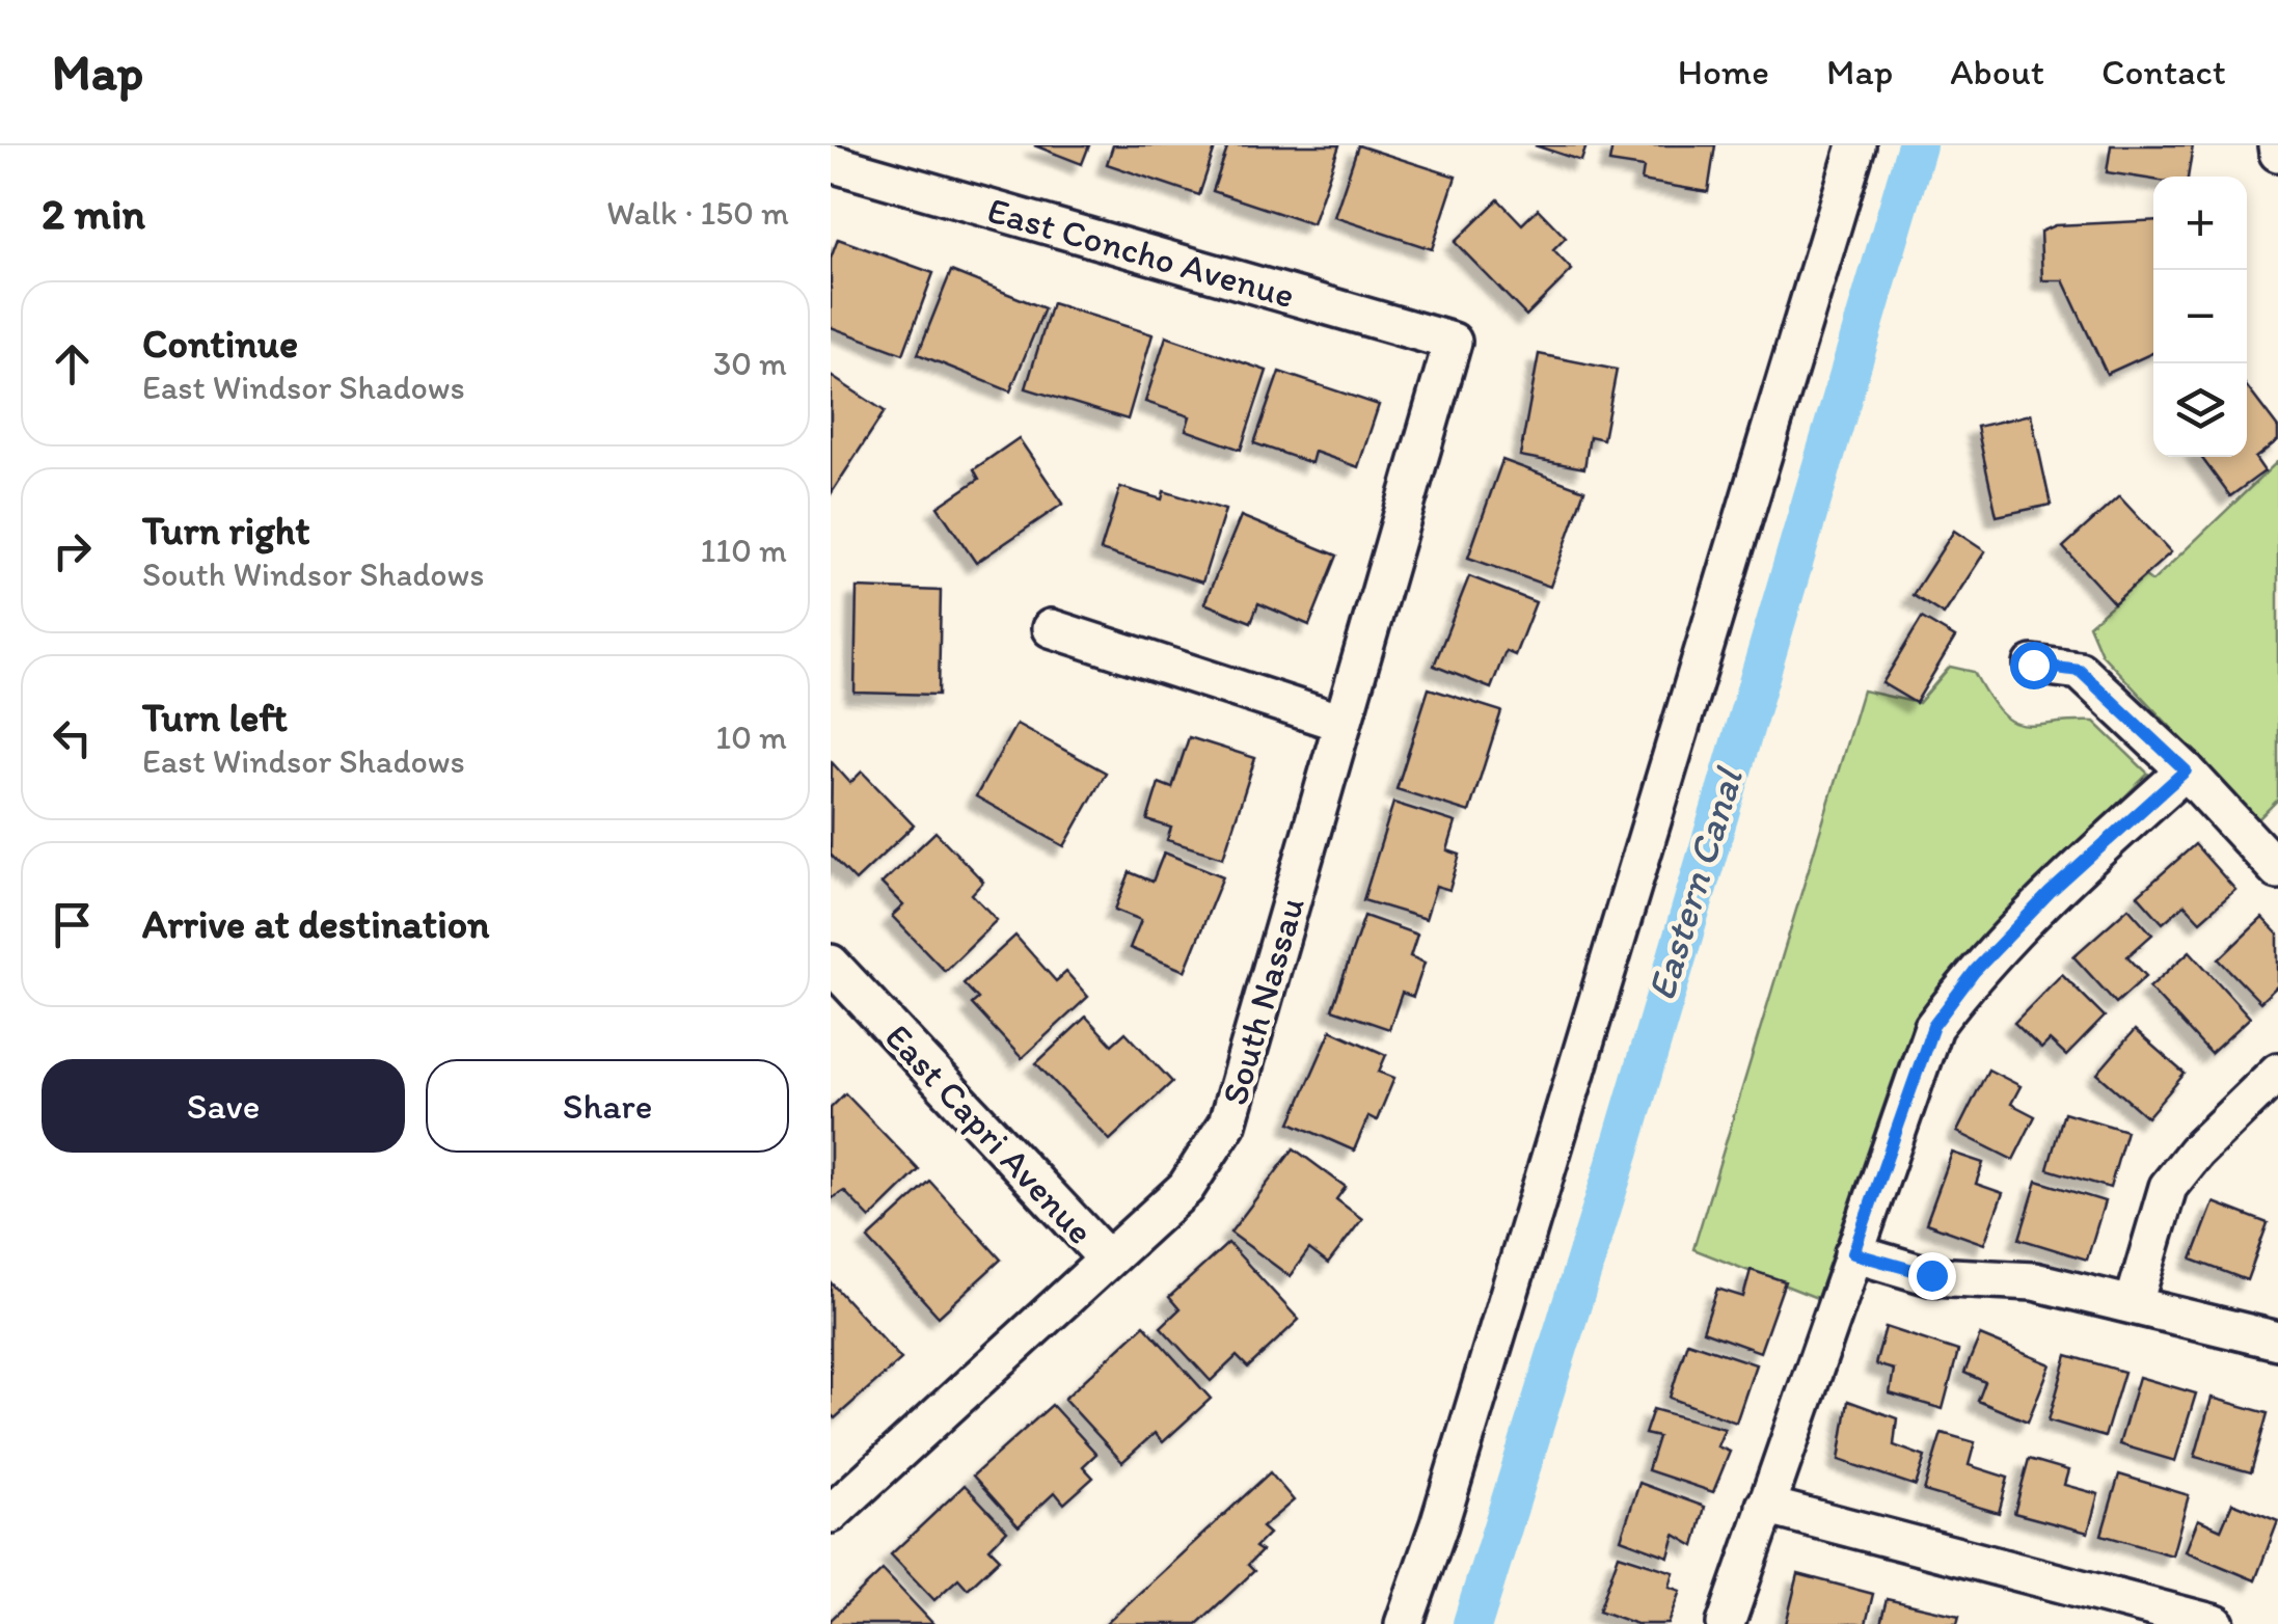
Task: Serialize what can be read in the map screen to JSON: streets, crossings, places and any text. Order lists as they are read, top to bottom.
{
  "streets": {
    "street": ["East Concho Avenue", "South Nassau", "East Capri Avenue"]
  },
  "crossings": [
    ["East Concho Avenue", "South Nassau"],
    ["South Nassau", "East Capri Avenue"]
  ],
  "water": ["Eastern Canal"],
  "page": {
    "header": "Map",
    "nav": [
      "Home",
      "Map",
      "About",
      "Contact"
    ],
    "heading": ["2 min", "Walk · 150 m"],
    "map_buttons": ["+", "−"],
    "list": [
      ["Continue", "East Windsor Shadows", "30 m"],
      ["Turn right", "South Windsor Shadows", "110 m"],
      ["Turn left", "East Windsor Shadows", "10 m"],
      "Arrive at destination"
    ],
    "buttons": ["Save", "Share"]
  }
}
